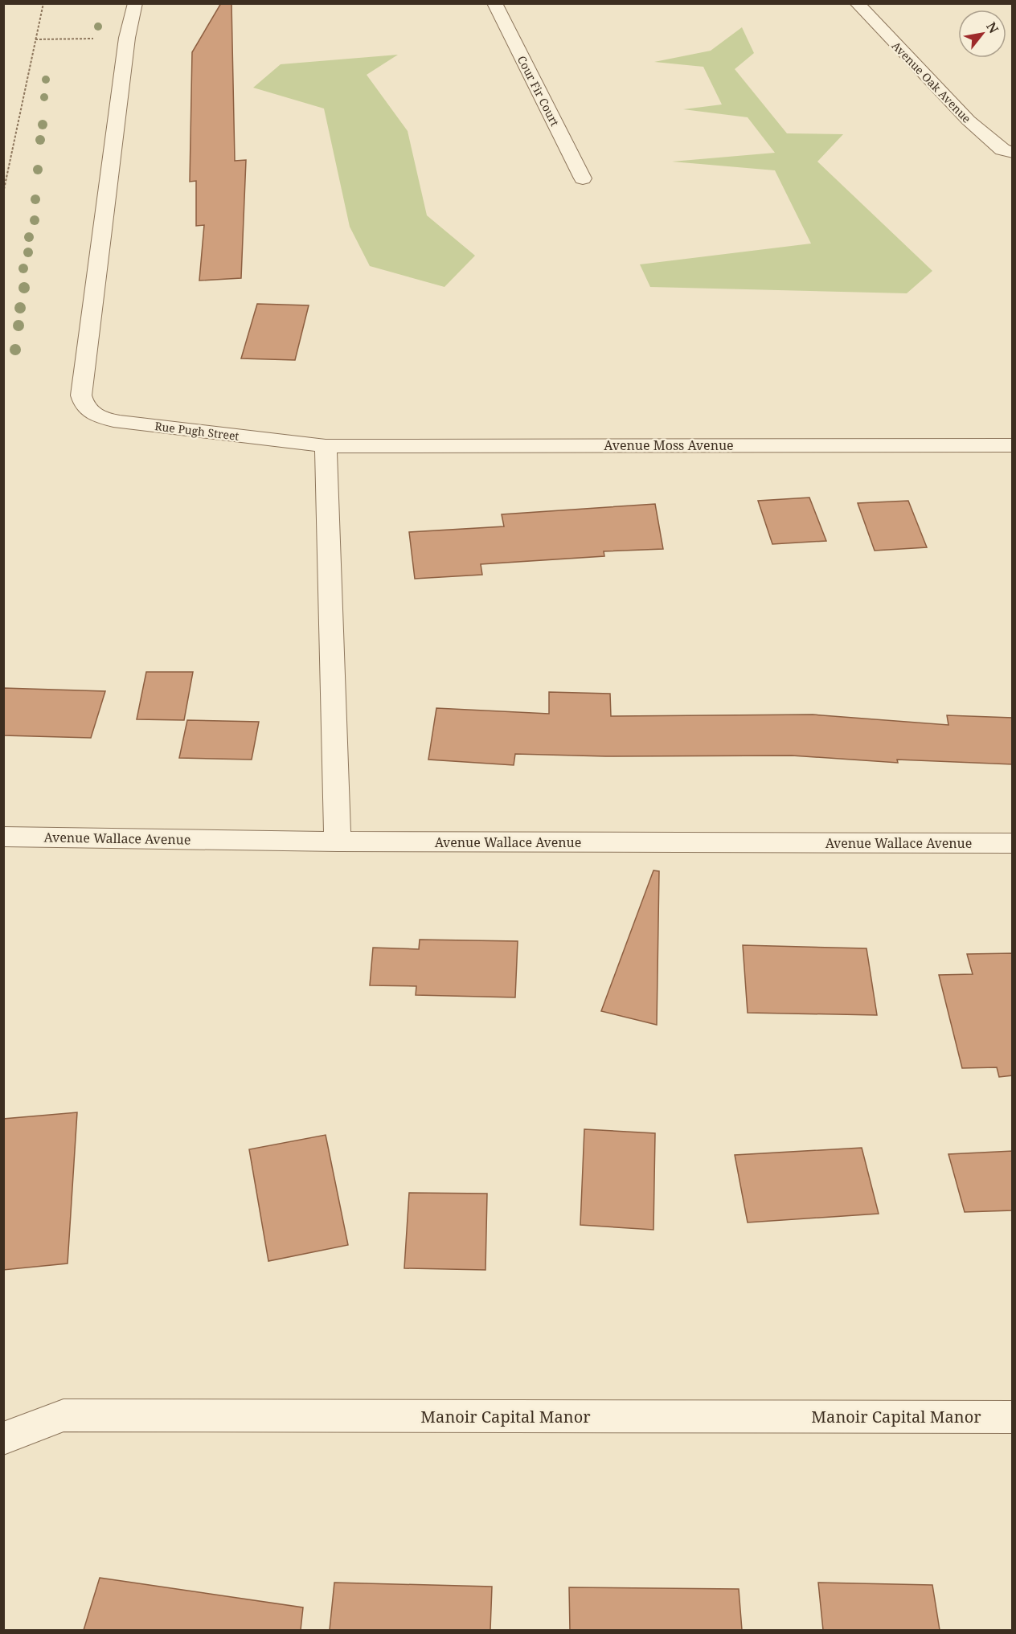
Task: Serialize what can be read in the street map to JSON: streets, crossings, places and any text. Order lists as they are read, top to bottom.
{
  "streets": {
    "street": [
      "Avenue Oak Avenue",
      "Cour Fir Court",
      "Rue Pugh Street",
      "Avenue Moss Avenue",
      "Avenue Wallace Avenue",
      "Manoir Capital Manor"
    ]
  },
  "crossings": [
    ["Rue Pugh Street", "Avenue Moss Avenue"]
  ],
  "north": "top right"
}
